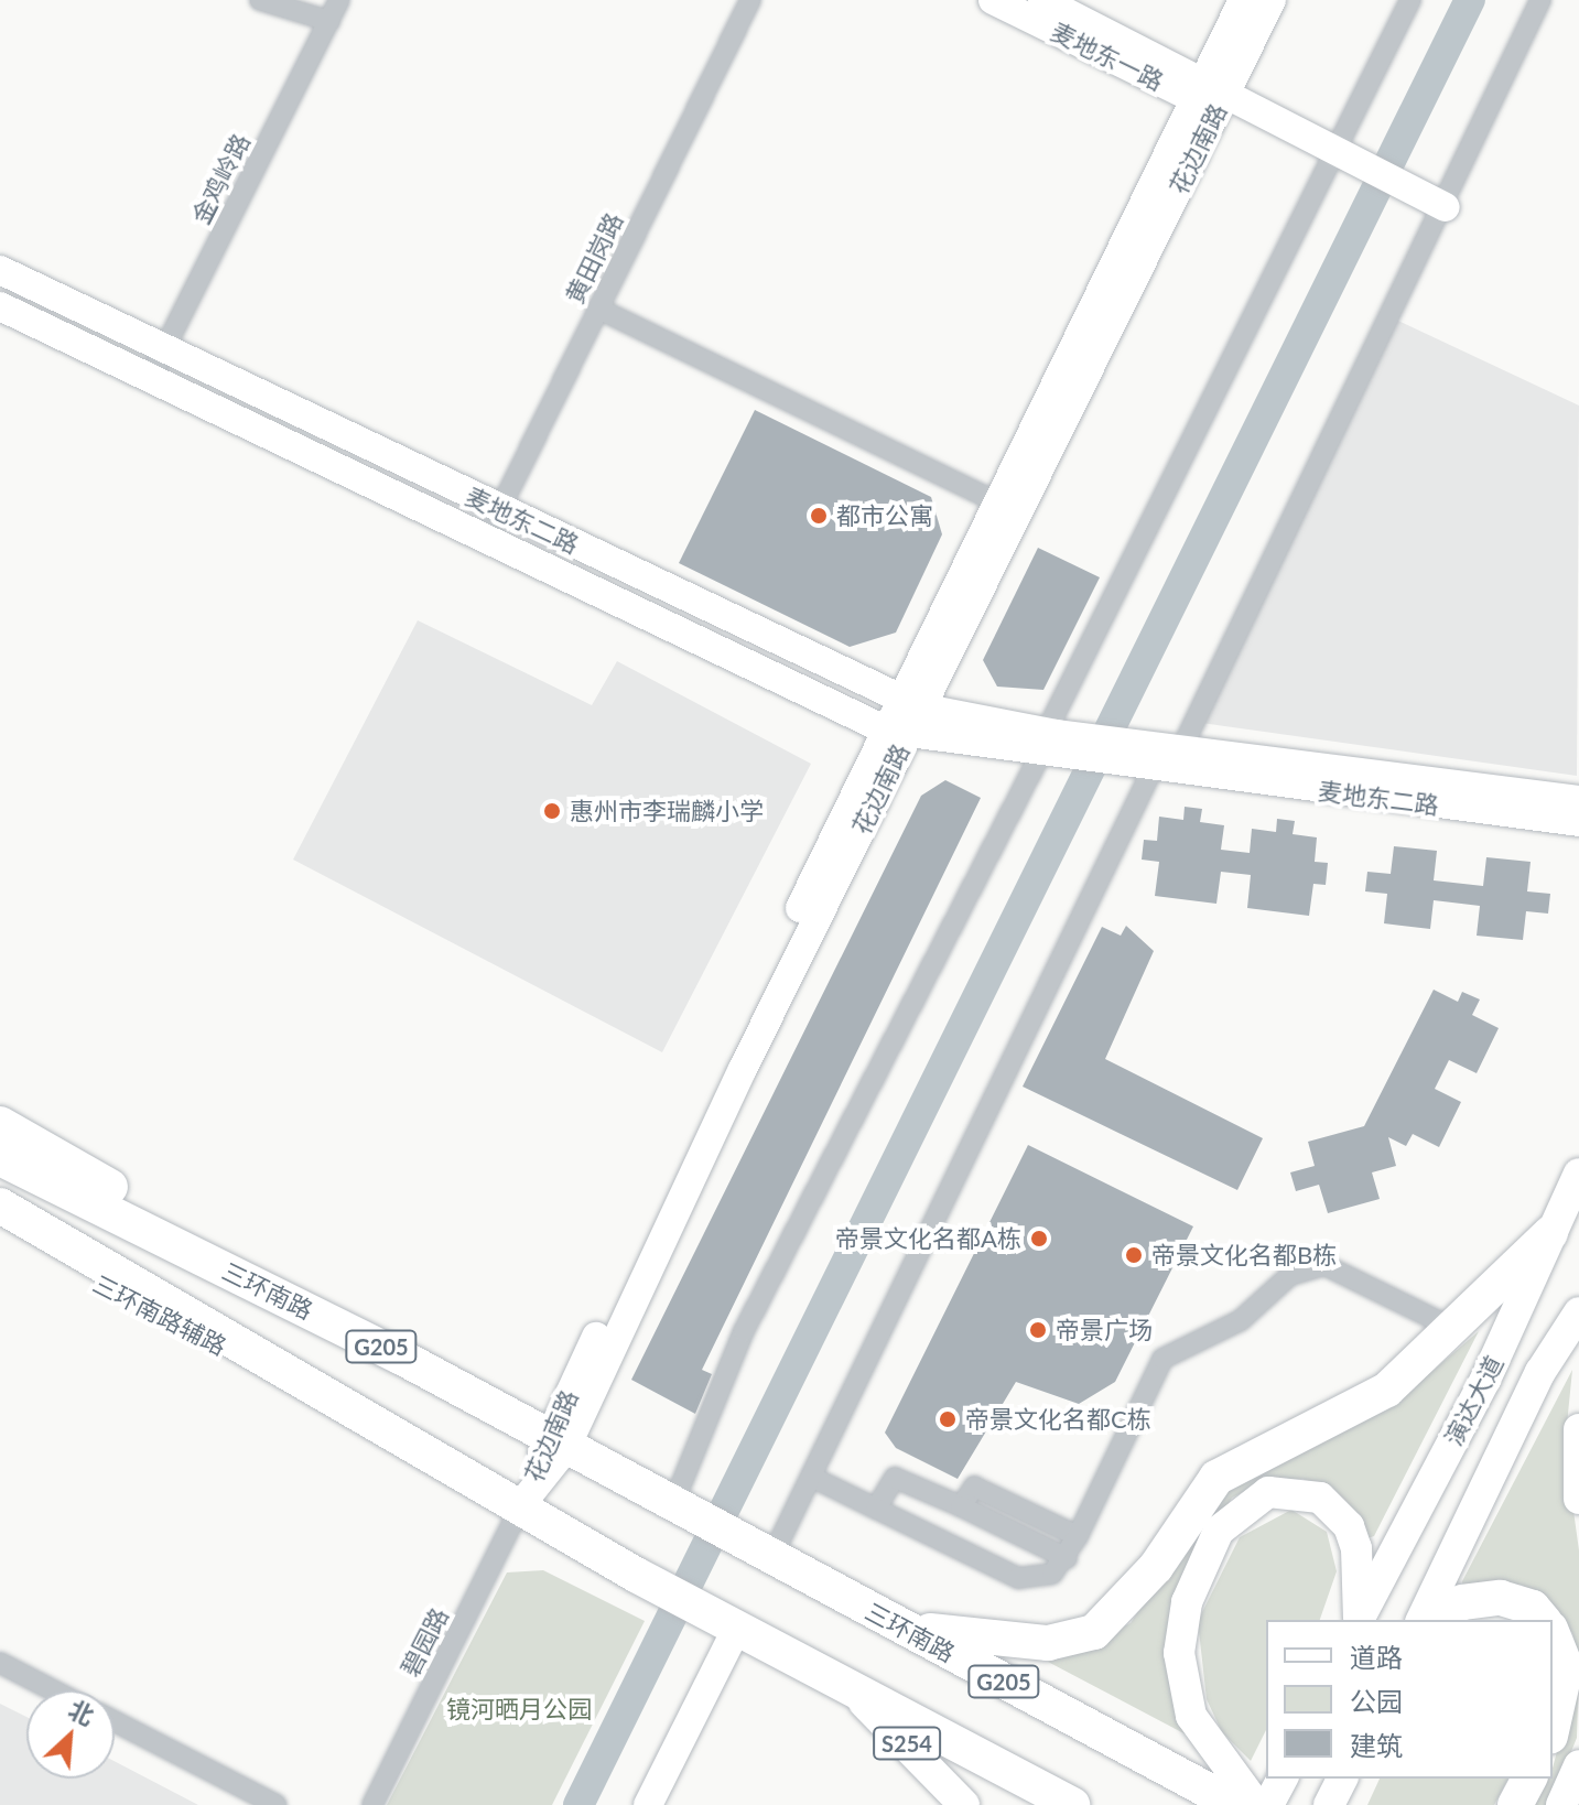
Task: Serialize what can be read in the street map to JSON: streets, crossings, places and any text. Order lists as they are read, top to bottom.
{
  "streets": {
    "highway": ["三环南路", "三环南路辅路", "G205"],
    "main road": ["演达大道", "S254"],
    "street": [
      "麦地东一路",
      "花边南路",
      "金鸡岭路",
      "黄田岗路",
      "麦地东二路",
      "碧园路"
    ]
  },
  "crossings": [
    ["麦地东一路", "花边南路"],
    ["花边南路", "麦地东二路"],
    ["花边南路", "三环南路"],
    ["花边南路", "碧园路"],
    ["金鸡岭路", "麦地东二路"],
    ["黄田岗路", "麦地东二路"],
    ["三环南路", "G205"]
  ],
  "parks": ["镜河晒月公园"],
  "places": [
    "都市公寓",
    "惠州市李瑞麟小学",
    "帝景文化名都A栋",
    "帝景文化名都B栋",
    "帝景广场",
    "帝景文化名都C栋"
  ],
  "legend": ["道路", "公园", "建筑"],
  "north": "top right"
}
